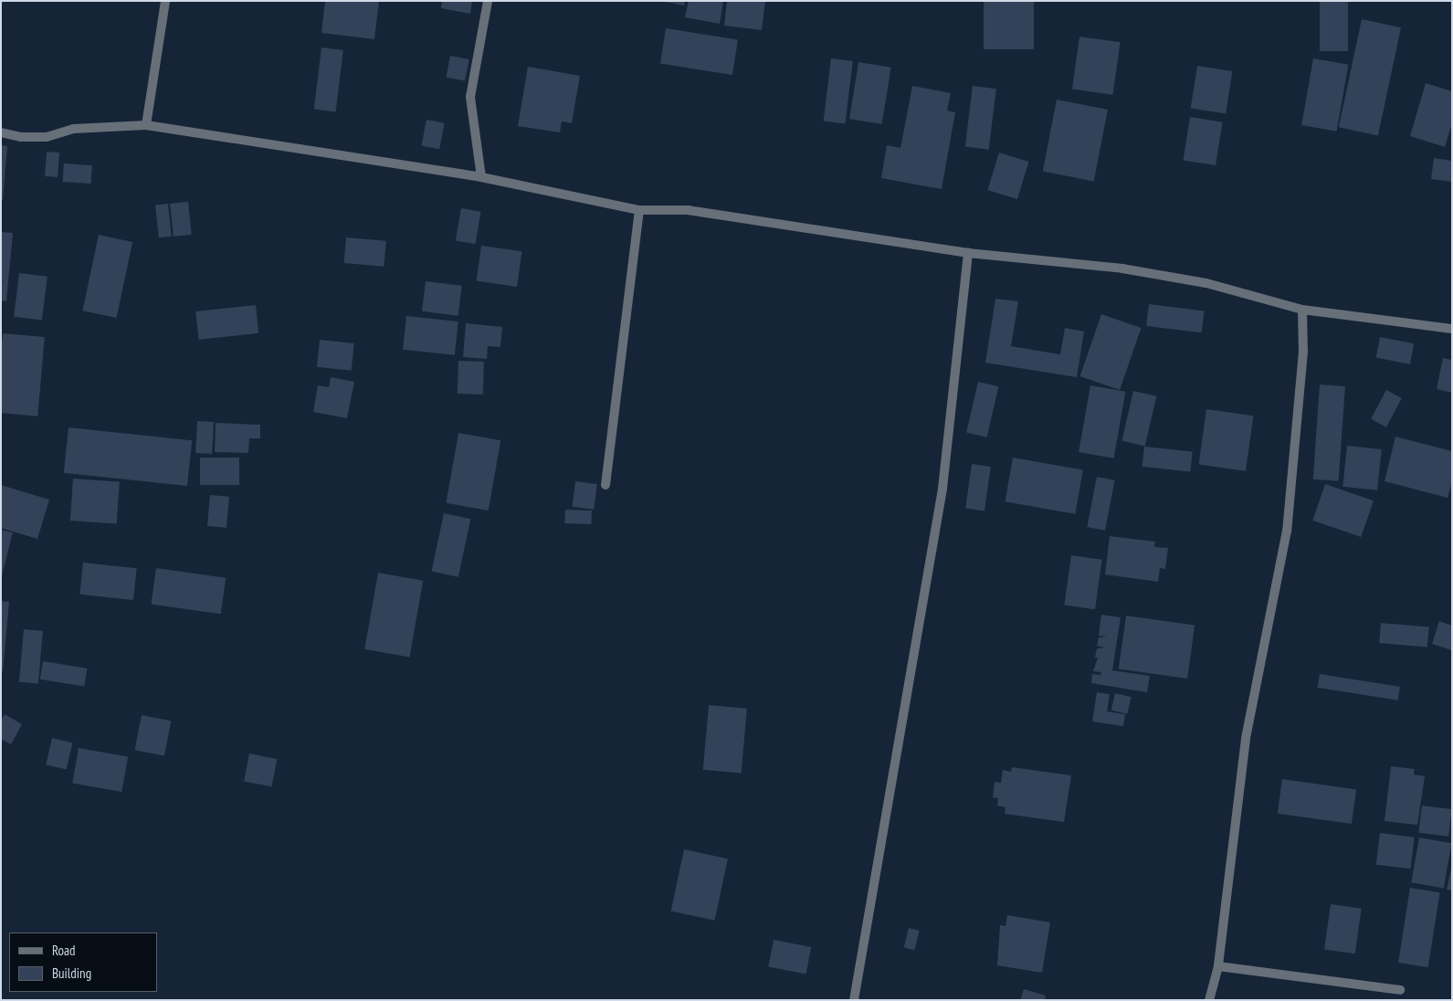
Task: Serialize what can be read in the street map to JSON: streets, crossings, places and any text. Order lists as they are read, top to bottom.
{
  "legend": ["Road", "Building"]
}
